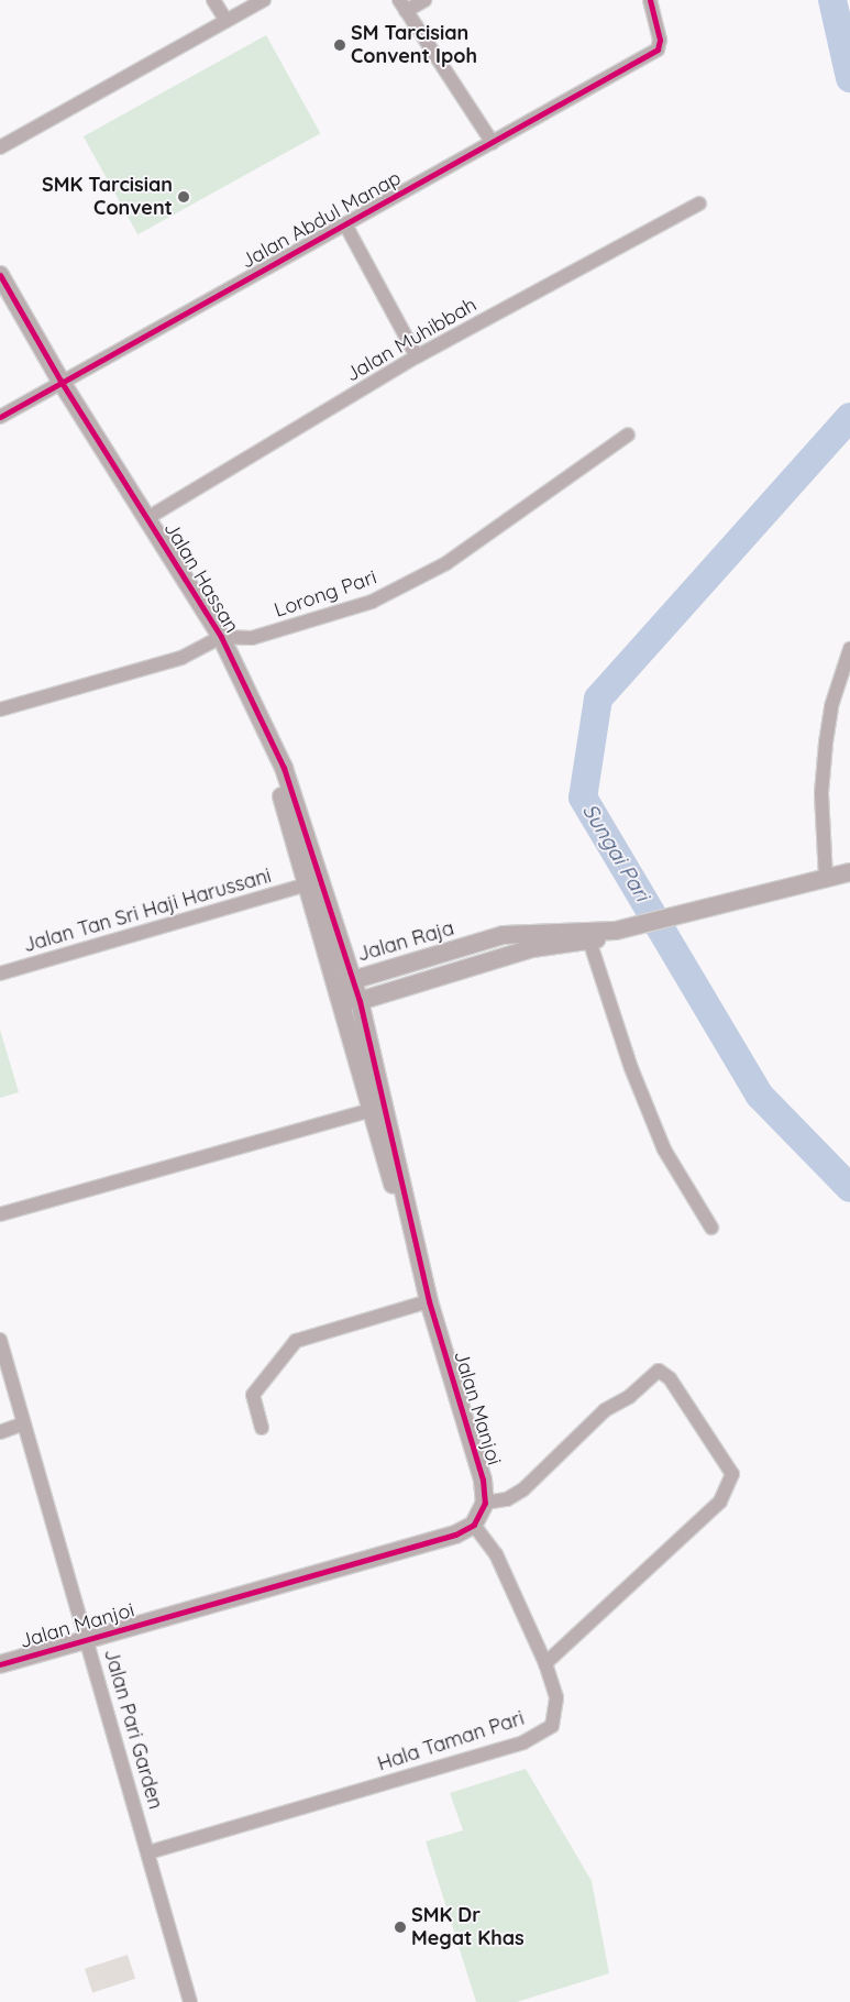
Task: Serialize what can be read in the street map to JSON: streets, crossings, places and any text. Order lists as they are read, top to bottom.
{
  "streets": {
    "street": [
      "Jalan Abdul Manap",
      "Jalan Muhibbah",
      "Jalan Hassan",
      "Lorong Pari",
      "Jalan Tan Sri Haji Harussani",
      "Jalan Raja",
      "Jalan Manjoi",
      "Jalan Pari Garden",
      "Hala Taman Pari"
    ]
  },
  "crossings": [
    ["Jalan Abdul Manap", "Jalan Hassan"],
    ["Jalan Muhibbah", "Jalan Hassan"],
    ["Jalan Hassan", "Lorong Pari"],
    ["Jalan Hassan", "Jalan Tan Sri Haji Harussani"],
    ["Jalan Hassan", "Jalan Raja"],
    ["Jalan Hassan", "Jalan Manjoi"],
    ["Jalan Raja", "Jalan Manjoi"],
    ["Jalan Manjoi", "Jalan Pari Garden"],
    ["Jalan Manjoi", "Hala Taman Pari"],
    ["Jalan Pari Garden", "Hala Taman Pari"]
  ],
  "water": ["Sungai Pari"],
  "places": ["SM Tarcisian Convent Ipoh", "SMK Tarcisian Convent", "SMK Dr Megat Khas"]
}
